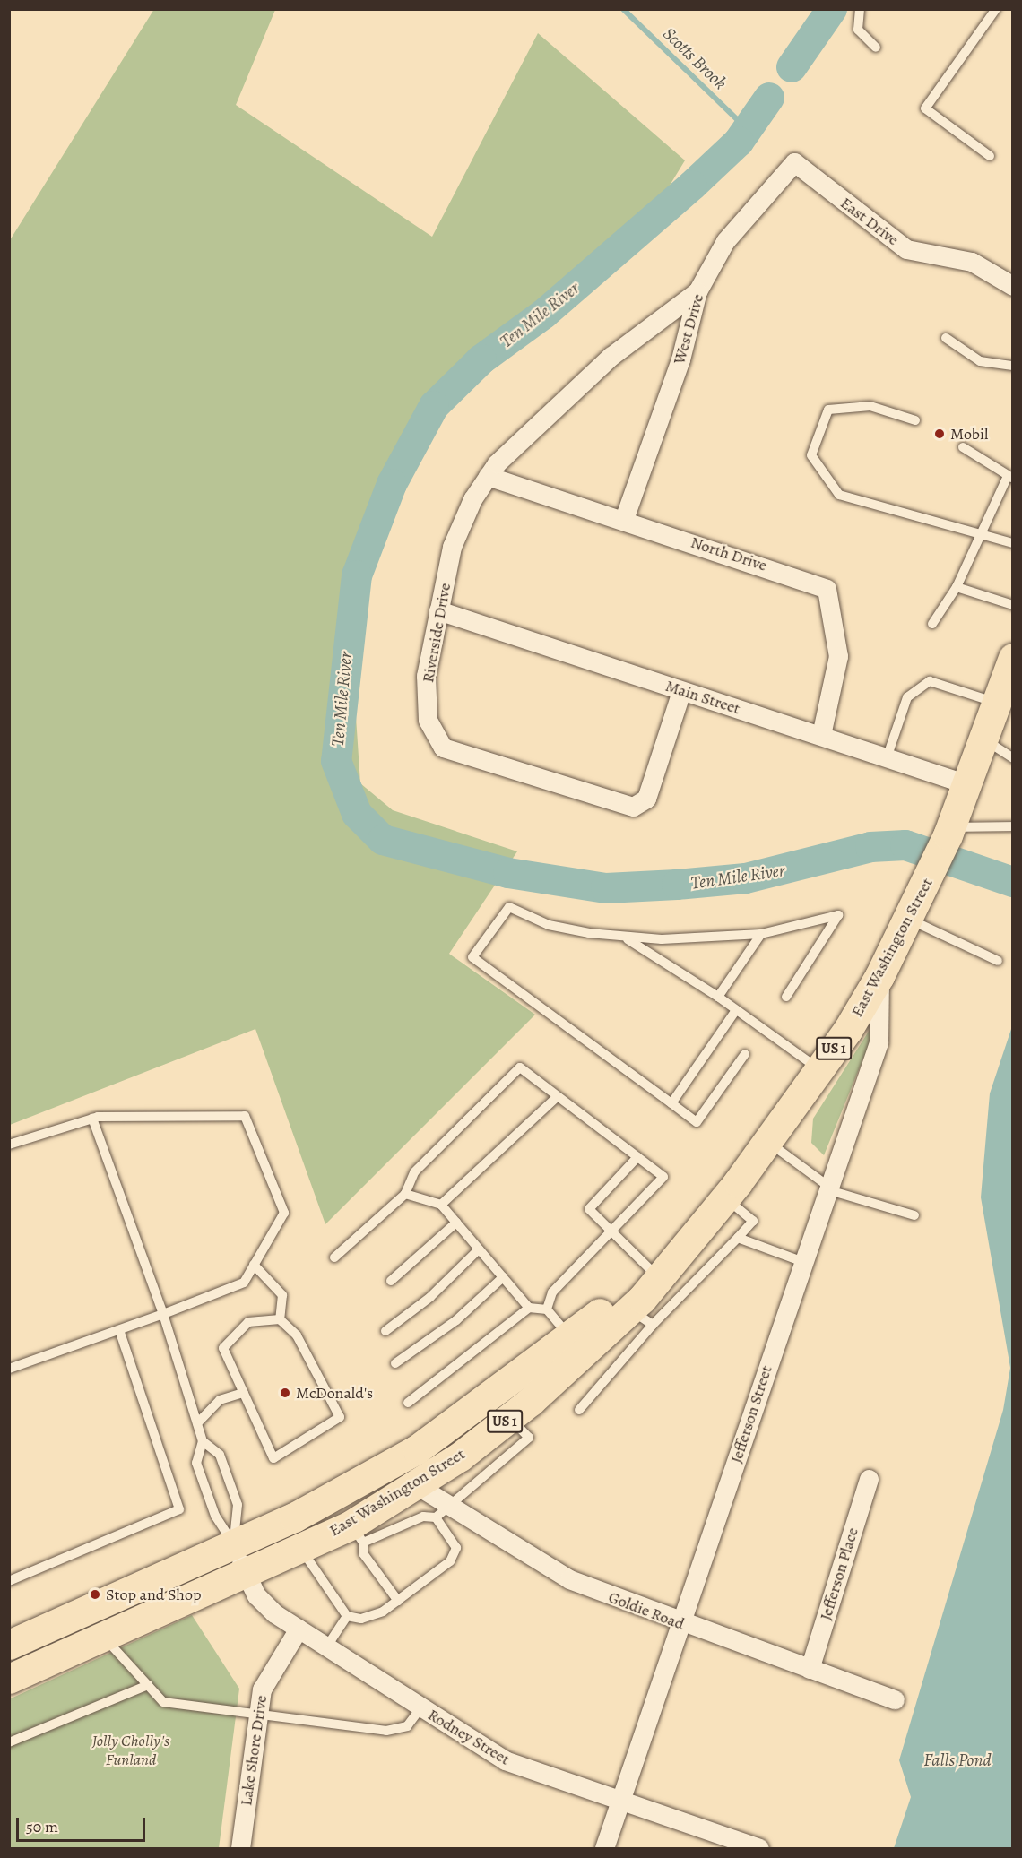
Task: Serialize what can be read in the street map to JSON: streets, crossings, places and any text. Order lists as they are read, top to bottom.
{
  "streets": {
    "main road": ["East Washington Street", "US 1"],
    "street": [
      "East Drive",
      "West Drive",
      "North Drive",
      "Riverside Drive",
      "Main Street",
      "Jefferson Street",
      "Jefferson Place",
      "Goldie Road",
      "Rodney Street",
      "Lake Shore Drive"
    ]
  },
  "crossings": [
    ["East Drive", "West Drive"],
    ["West Drive", "North Drive"],
    ["West Drive", "Riverside Drive"],
    ["North Drive", "Riverside Drive"],
    ["North Drive", "Main Street"],
    ["Riverside Drive", "Main Street"],
    ["Main Street", "East Washington Street"],
    ["East Washington Street", "Jefferson Street"],
    ["East Washington Street", "Goldie Road"],
    ["East Washington Street", "Rodney Street"],
    ["Jefferson Street", "Goldie Road"],
    ["Jefferson Street", "Rodney Street"],
    ["Jefferson Place", "Goldie Road"],
    ["Rodney Street", "Lake Shore Drive"]
  ],
  "water": ["Scotts Brook", "Ten Mile River", "Falls Pond"],
  "parks": ["Jolly Cholly's Funland"],
  "places": ["Mobil", "McDonald's", "Stop and Shop"],
  "scale_bar": "50 m"
}
